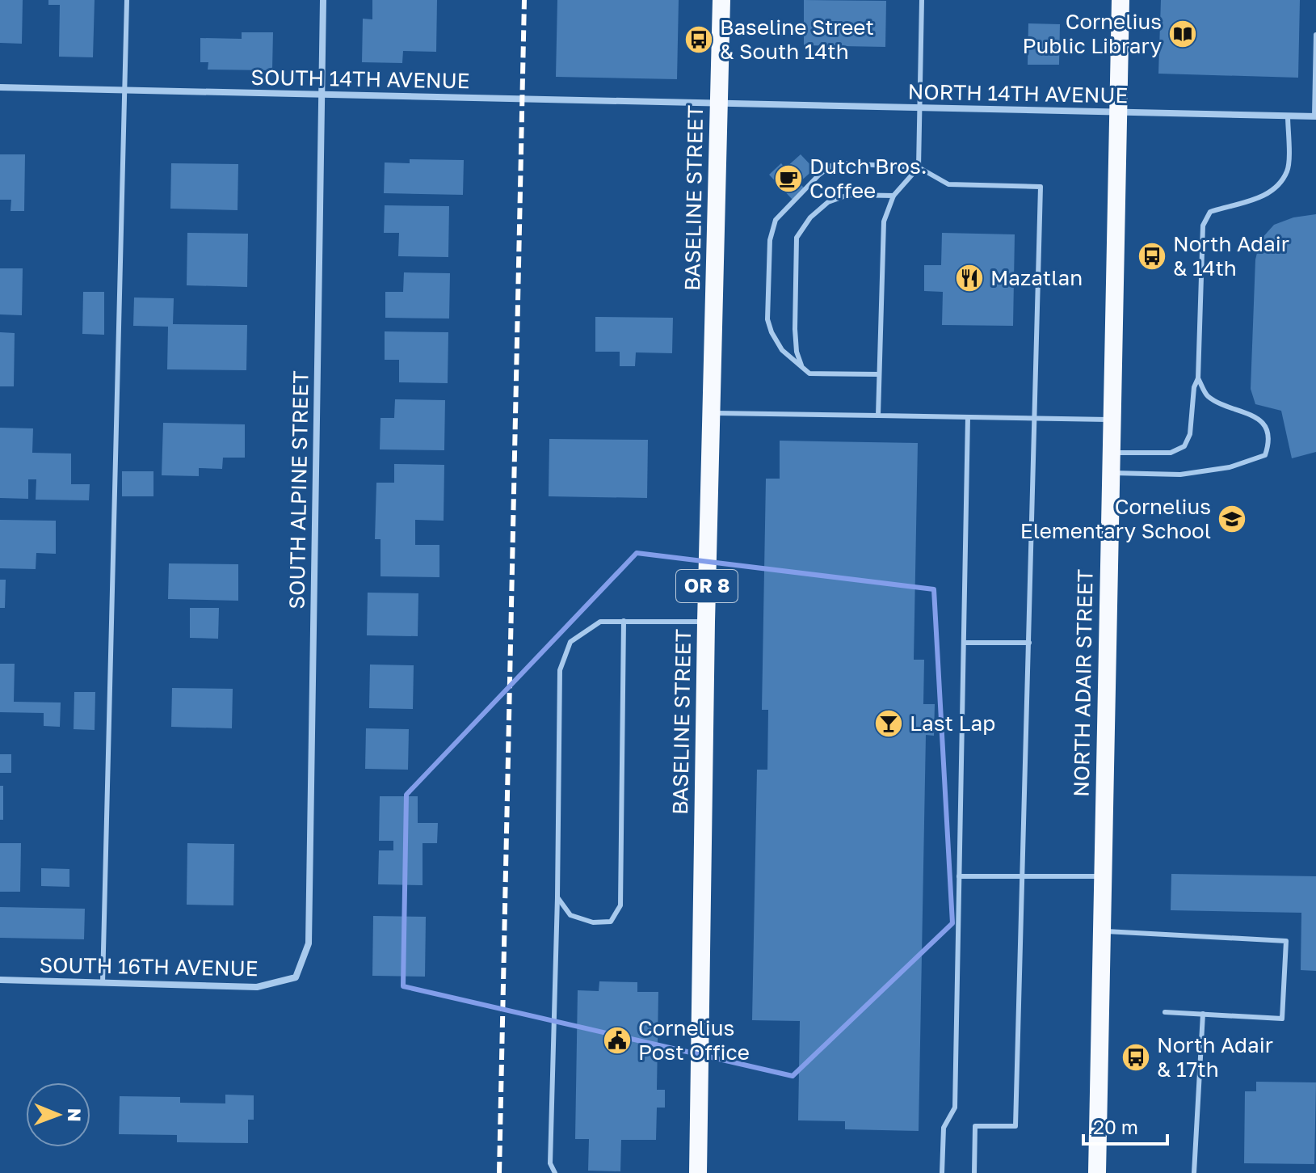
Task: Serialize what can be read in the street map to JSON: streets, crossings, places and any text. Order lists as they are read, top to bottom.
{
  "streets": {
    "highway": ["BASELINE STREET", "OR 8", "NORTH ADAIR STREET"],
    "street": [
      "SOUTH 14TH AVENUE",
      "NORTH 14TH AVENUE",
      "SOUTH ALPINE STREET",
      "SOUTH 16TH AVENUE"
    ]
  },
  "crossings": [
    ["SOUTH 14TH AVENUE", "NORTH 14TH AVENUE"],
    ["SOUTH 14TH AVENUE", "BASELINE STREET"],
    ["SOUTH 14TH AVENUE", "SOUTH ALPINE STREET"],
    ["NORTH 14TH AVENUE", "BASELINE STREET"],
    ["NORTH 14TH AVENUE", "NORTH ADAIR STREET"],
    ["SOUTH ALPINE STREET", "SOUTH 16TH AVENUE"]
  ],
  "places": {
    "library": ["Cornelius Public Library"],
    "bus stop": ["Baseline Street & South 14th", "North Adair & 14th", "North Adair & 17th"],
    "cafe": ["Dutch Bros. Coffee"],
    "restaurant": ["Mazatlan"],
    "school or university": ["Cornelius Elementary School"],
    "bar": ["Last Lap"],
    "public building": ["Cornelius Post Office"]
  },
  "scale_bar": "20 m",
  "north": "right"
}
